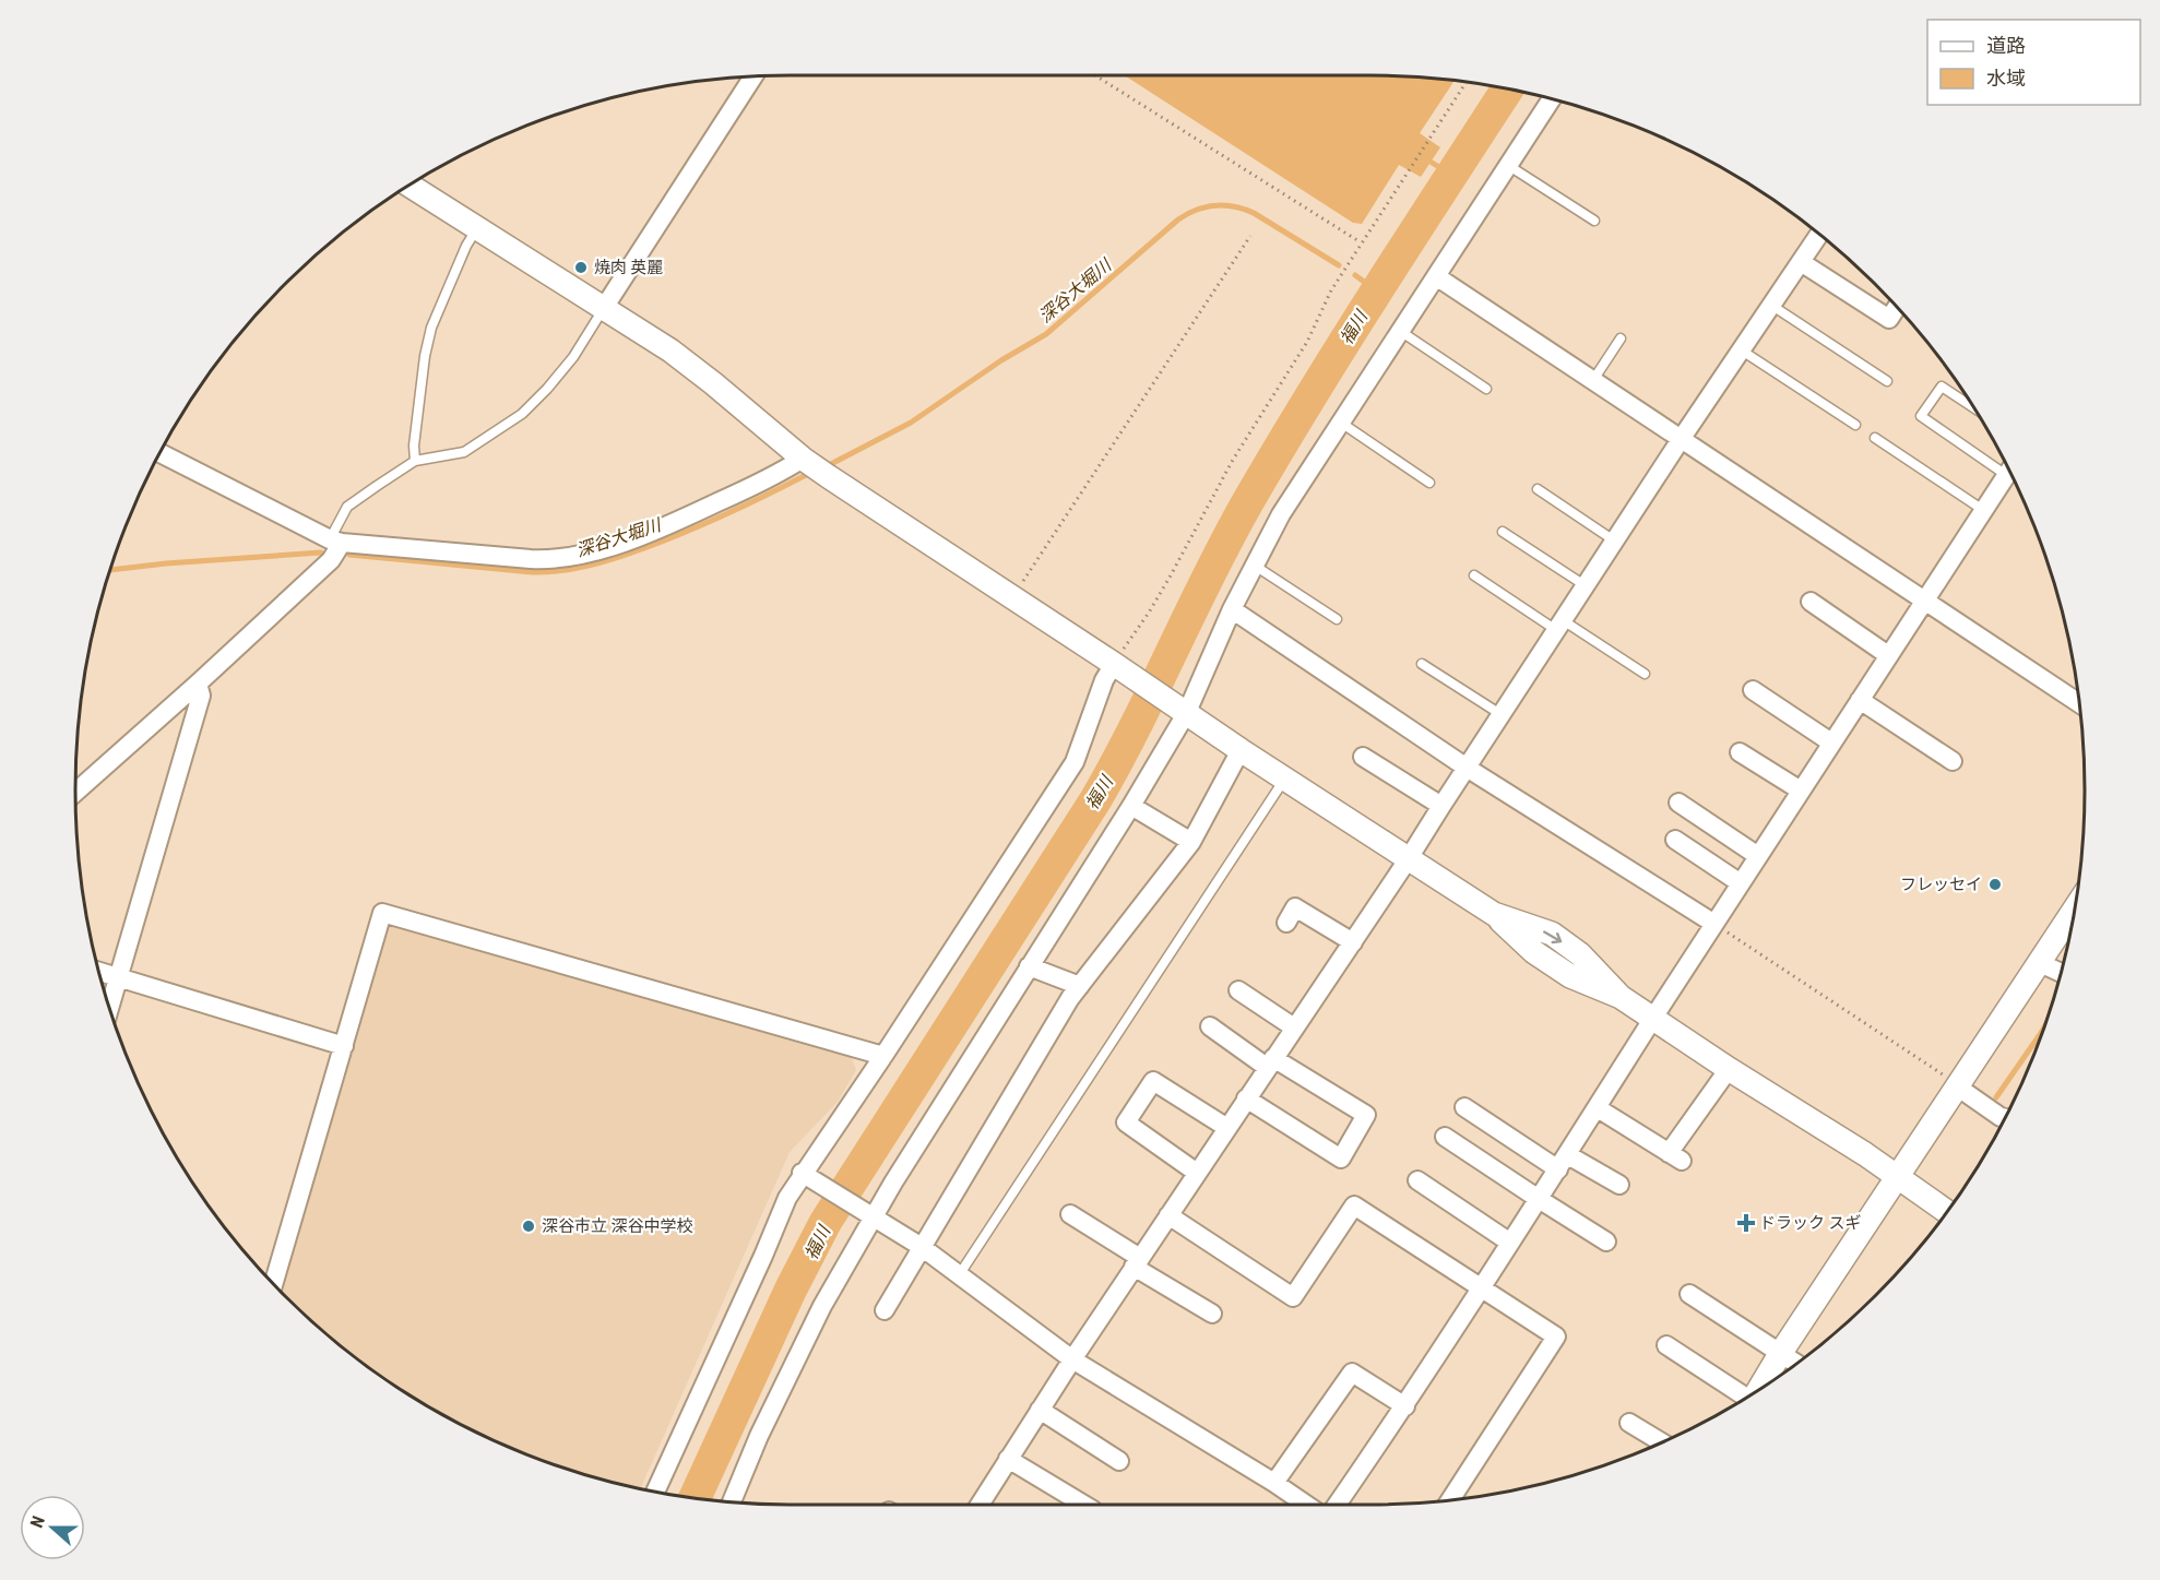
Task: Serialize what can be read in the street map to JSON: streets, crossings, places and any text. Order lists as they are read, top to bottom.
{
  "water": ["深谷大堀川", "福川"],
  "places": {
    "other": ["焼肉 英麗", "フレッセイ", "深谷市立 深谷中学校"],
    "health": ["ドラック スギ"]
  },
  "legend": ["道路", "水域"],
  "north": "left"
}
